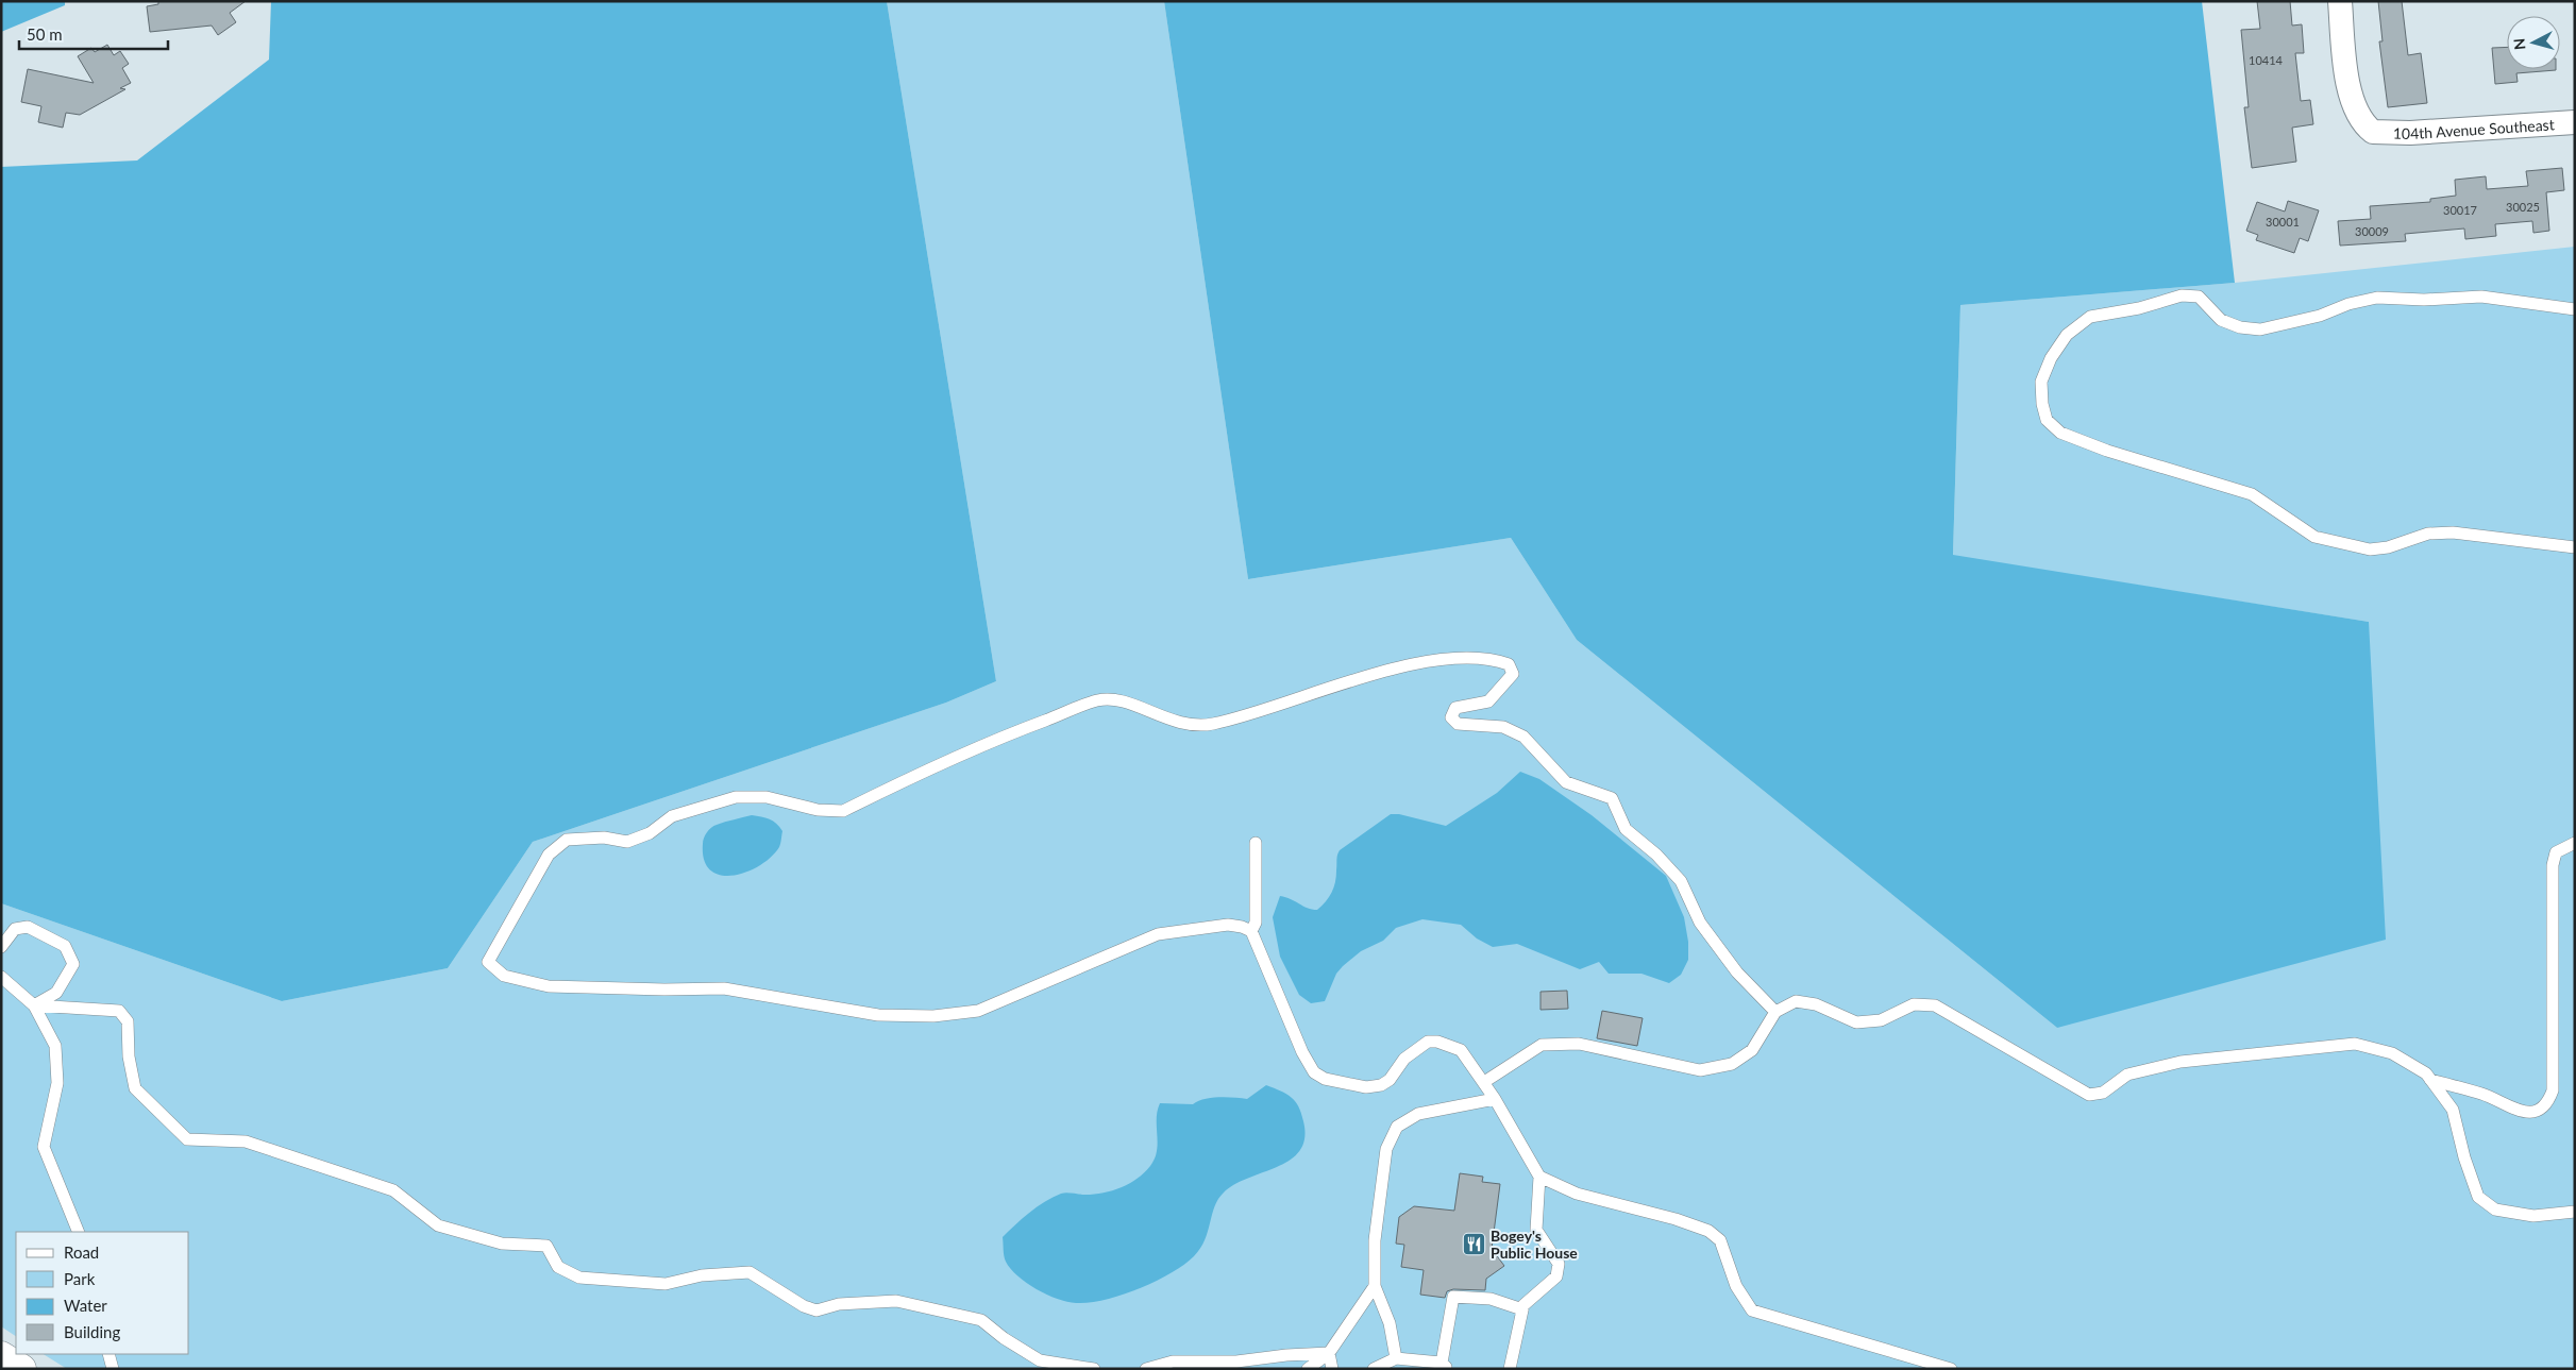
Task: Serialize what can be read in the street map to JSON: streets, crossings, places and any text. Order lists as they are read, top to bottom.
{
  "streets": {
    "street": ["104th Avenue Southeast"]
  },
  "places": {
    "restaurant": ["Bogey's Public House"]
  },
  "house_numbers": [
    "10414",
    "30025",
    "30017",
    "30001",
    "30009"
  ],
  "legend": [
    "Road",
    "Park",
    "Water",
    "Building"
  ],
  "scale_bar": "50 m",
  "north": "left"
}
